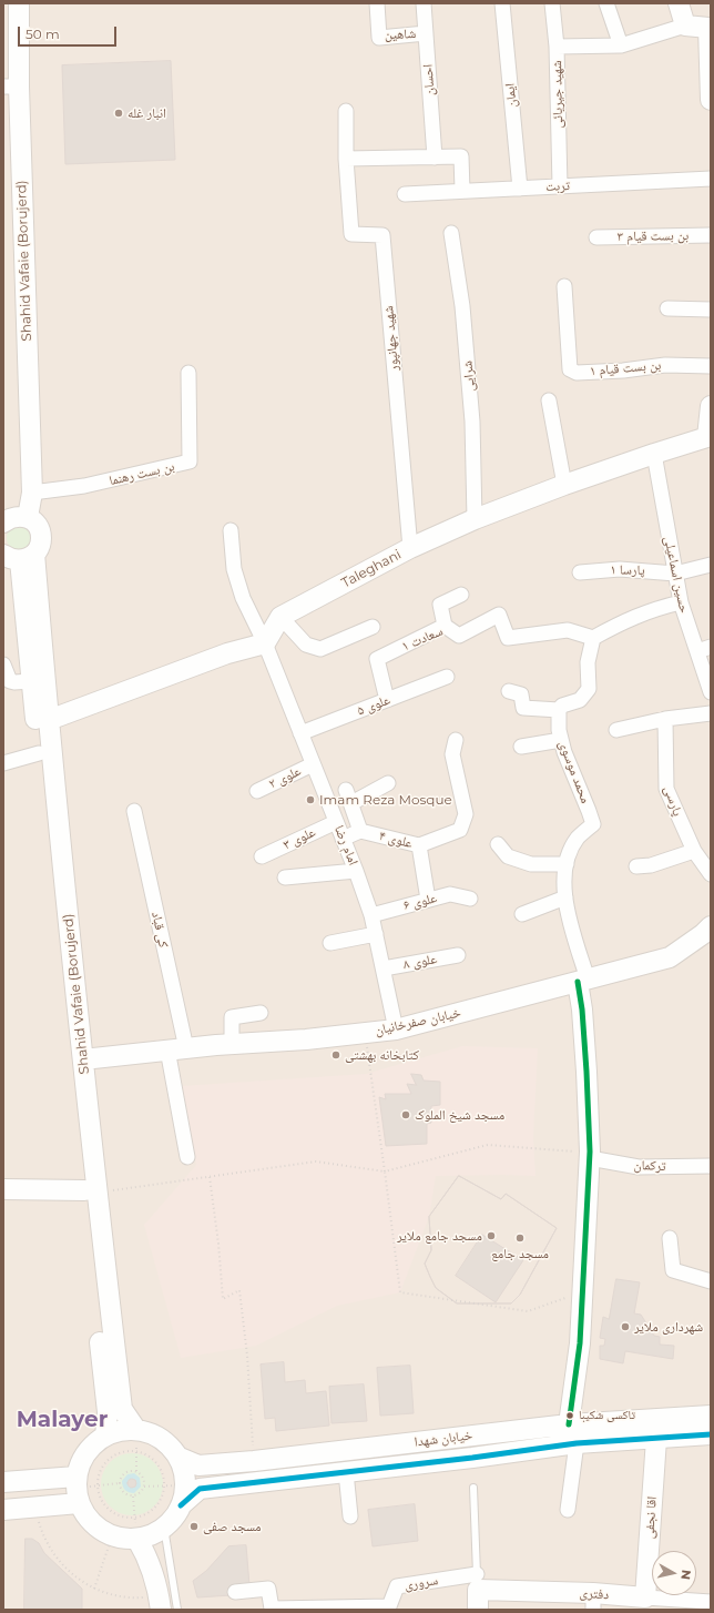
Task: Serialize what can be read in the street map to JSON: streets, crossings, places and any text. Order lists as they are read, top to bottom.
{
  "streets": {
    "main road": [
      "Shahid Vafaie (Borujerd)",
      "Taleghani",
      "خیابان صفرخانیان",
      "خیابان شهدا",
      "اقا نجفی",
      "دفتری"
    ],
    "street": [
      "شاهین",
      "احسان",
      "شهید جیریائی",
      "ایمان",
      "تربت",
      "بن بست قیام ۳",
      "شهید جهانپور",
      "بن بست قیام ۱",
      "شرایی",
      "بن بست رهنما",
      "پارسا ۱",
      "حسین اسماعیلی",
      "سعادت ۱",
      "علوی ۵",
      "محمد موسوی",
      "علوی ۲",
      "پارسی",
      "علوی ۳",
      "علوی ۴",
      "امام رضا",
      "علوی ۶",
      "کی قباد",
      "علوی ۸",
      "ترکمان",
      "سروری"
    ]
  },
  "crossings": [
    ["شاهین", "احسان"],
    ["شهید جیریائی", "تربت"],
    ["ایمان", "تربت"],
    ["Shahid Vafaie (Borujerd)", "بن بست رهنما"],
    ["Shahid Vafaie (Borujerd)", "خیابان صفرخانیان"],
    ["شهید جهانپور", "Taleghani"],
    ["شرایی", "Taleghani"],
    ["Taleghani", "حسین اسماعیلی"],
    ["پارسا ۱", "حسین اسماعیلی"],
    ["سعادت ۱", "علوی ۵"],
    ["علوی ۵", "امام رضا"],
    ["محمد موسوی", "خیابان صفرخانیان"],
    ["علوی ۲", "امام رضا"],
    ["علوی ۳", "امام رضا"],
    ["علوی ۴", "امام رضا"],
    ["امام رضا", "علوی ۶"],
    ["امام رضا", "علوی ۸"],
    ["امام رضا", "خیابان صفرخانیان"],
    ["کی قباد", "خیابان صفرخانیان"],
    ["اقا نجفی", "دفتری"],
    ["سروری", "دفتری"]
  ],
  "districts": ["Malayer"],
  "places": [
    "انبار غله",
    "Imam Reza Mosque",
    "کتابخانه بهشتی",
    "مسجد شیخ الملوک",
    "مسجد جامع ملایر",
    "مسجد جامع",
    "شهرداری ملایر",
    "تاکسی شکیبا",
    "مسجد صفی"
  ],
  "scale_bar": "50 m",
  "north": "right"
}
